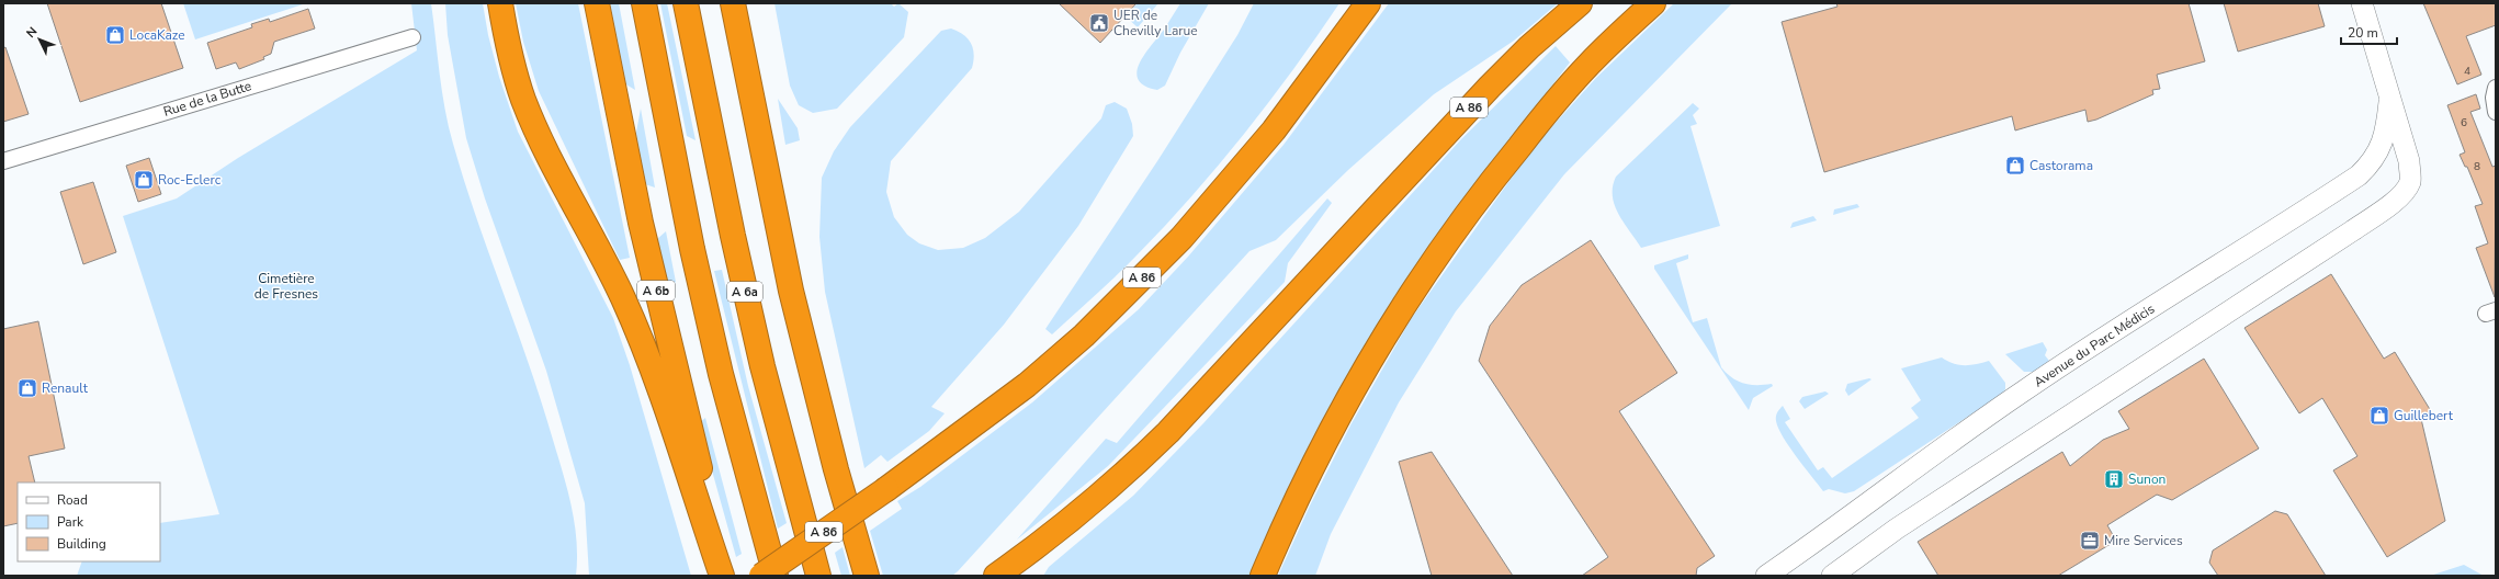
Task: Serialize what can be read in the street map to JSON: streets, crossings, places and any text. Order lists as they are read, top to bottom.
{
  "streets": {
    "highway": ["A 86", "A 6b", "A 6a"],
    "street": ["Rue de la Butte", "Avenue du Parc Médicis"]
  },
  "parks": ["Cimetière de Fresnes"],
  "places": {
    "public building": ["UER de Chevilly Larue"],
    "shop": [
      "LocaKaze",
      "Castorama",
      "Roc-Eclerc",
      "Renault",
      "Guillebert"
    ],
    "building": ["Sunon"],
    "office": ["Mire Services"]
  },
  "house_numbers": ["4", "6", "8"],
  "legend": ["Road", "Park", "Building"],
  "scale_bar": "20 m",
  "north": "top left"
}
